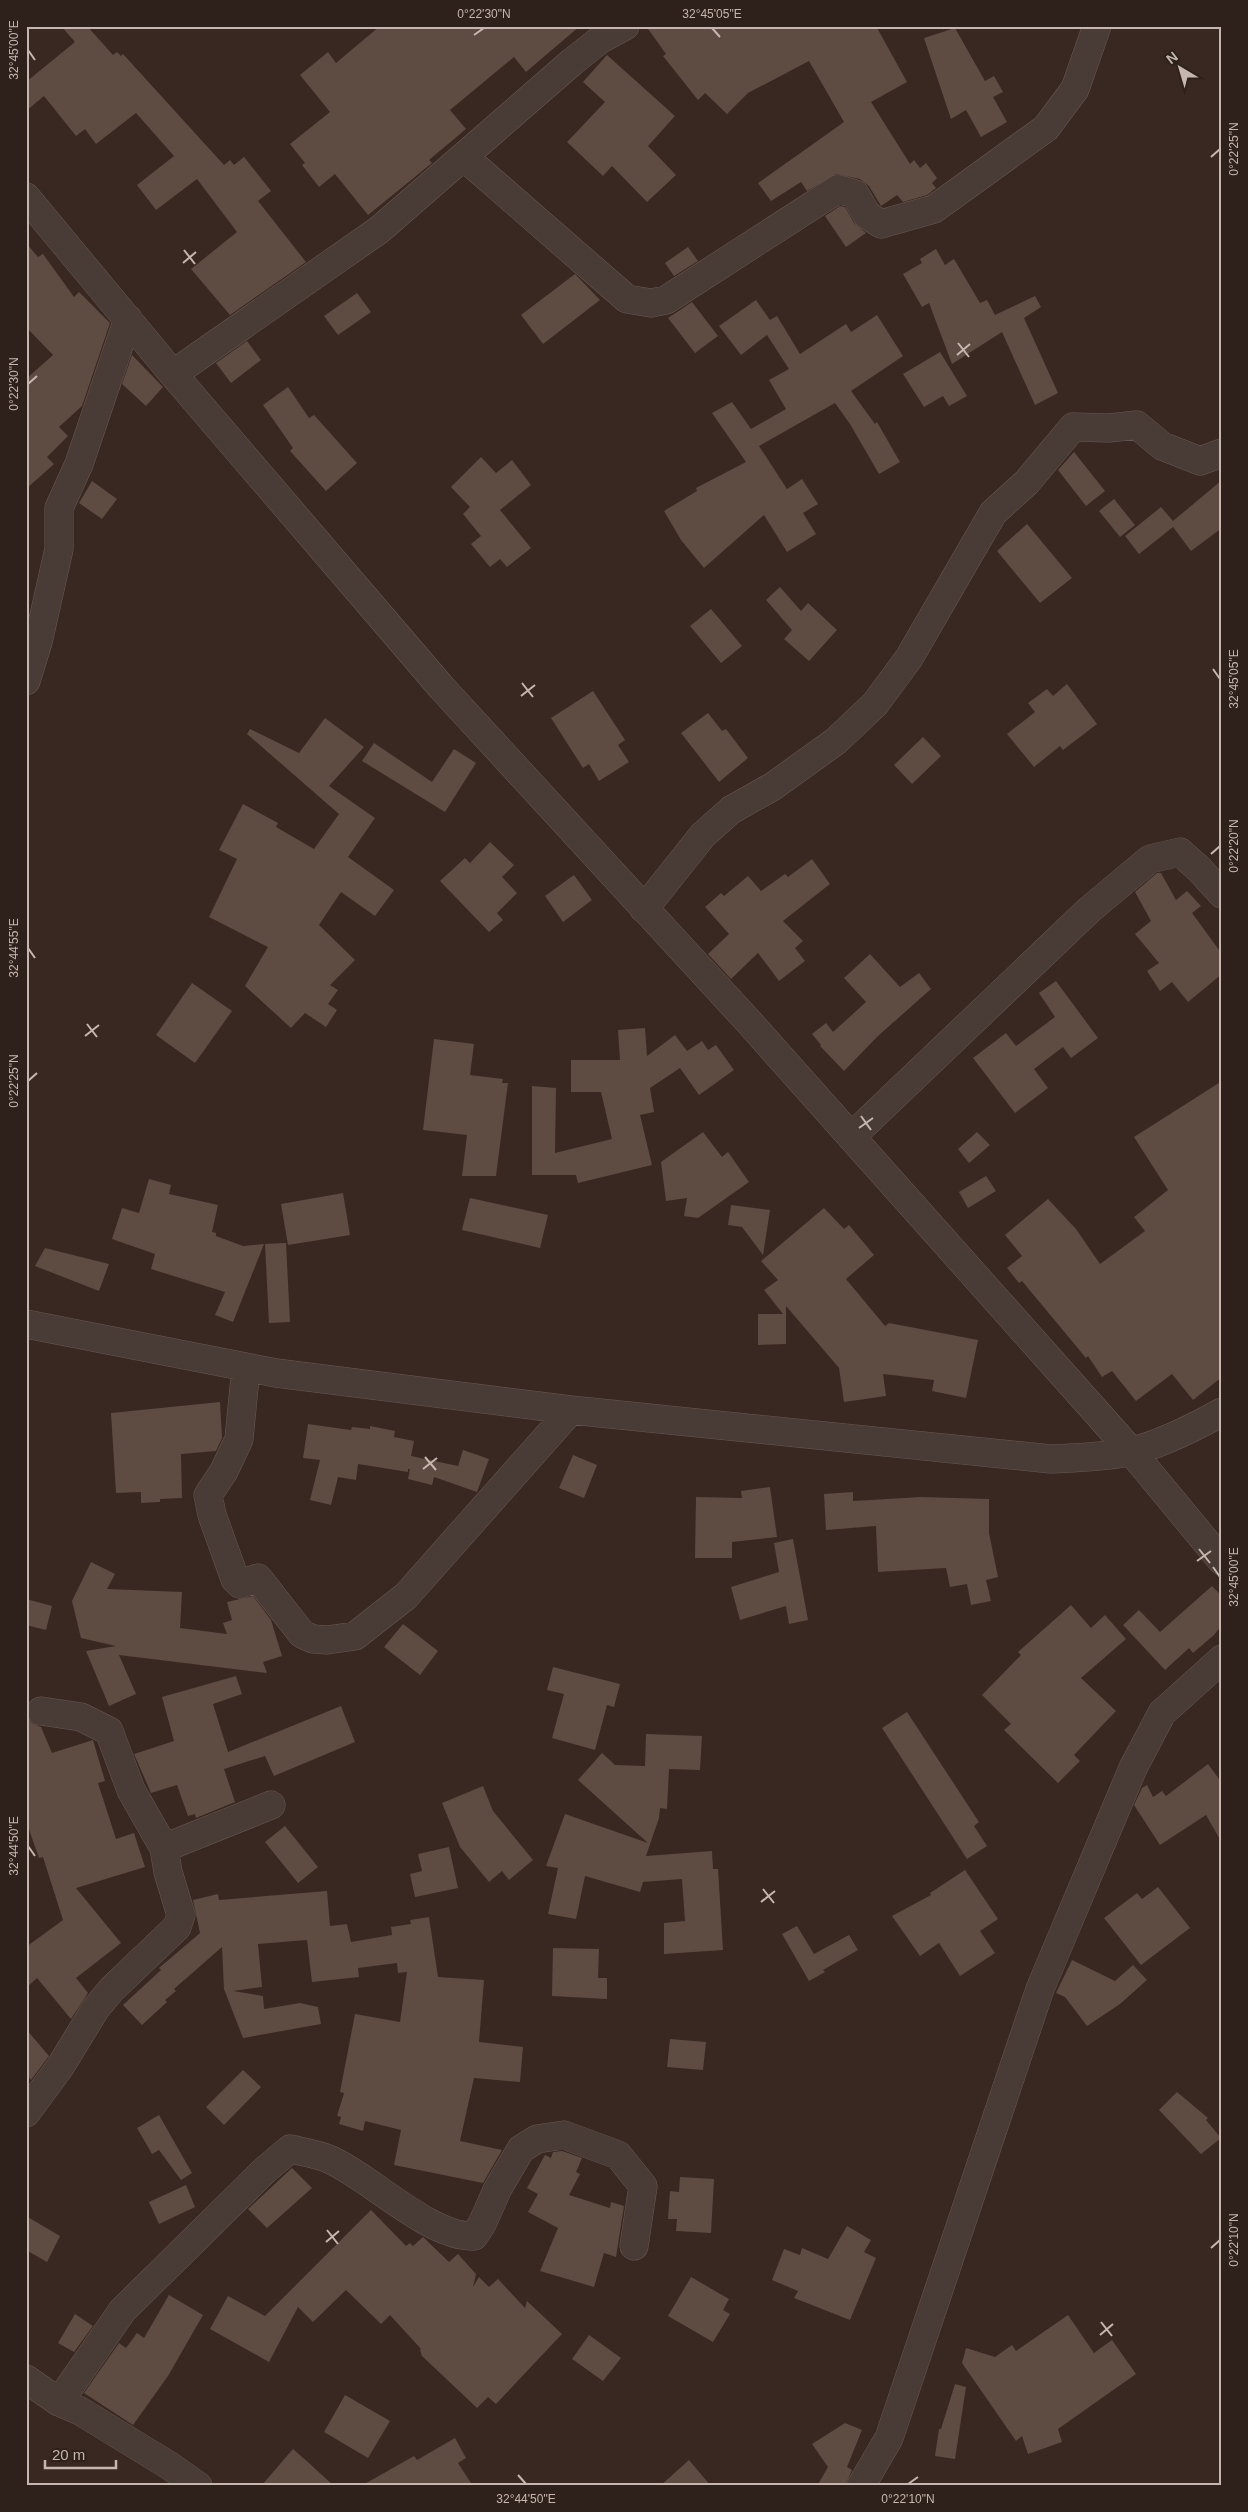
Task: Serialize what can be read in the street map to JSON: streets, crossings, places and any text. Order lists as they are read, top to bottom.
{
  "scale_bar": "20 m",
  "north": "top left",
  "coordinates": [
    "0°22'30\"N",
    "32°45'05\"E",
    "32°45'00\"E",
    "0°22'25\"N",
    "0°22'20\"N",
    "32°44'55\"E",
    "32°44'50\"E",
    "0°22'10\"N"
  ]
}
